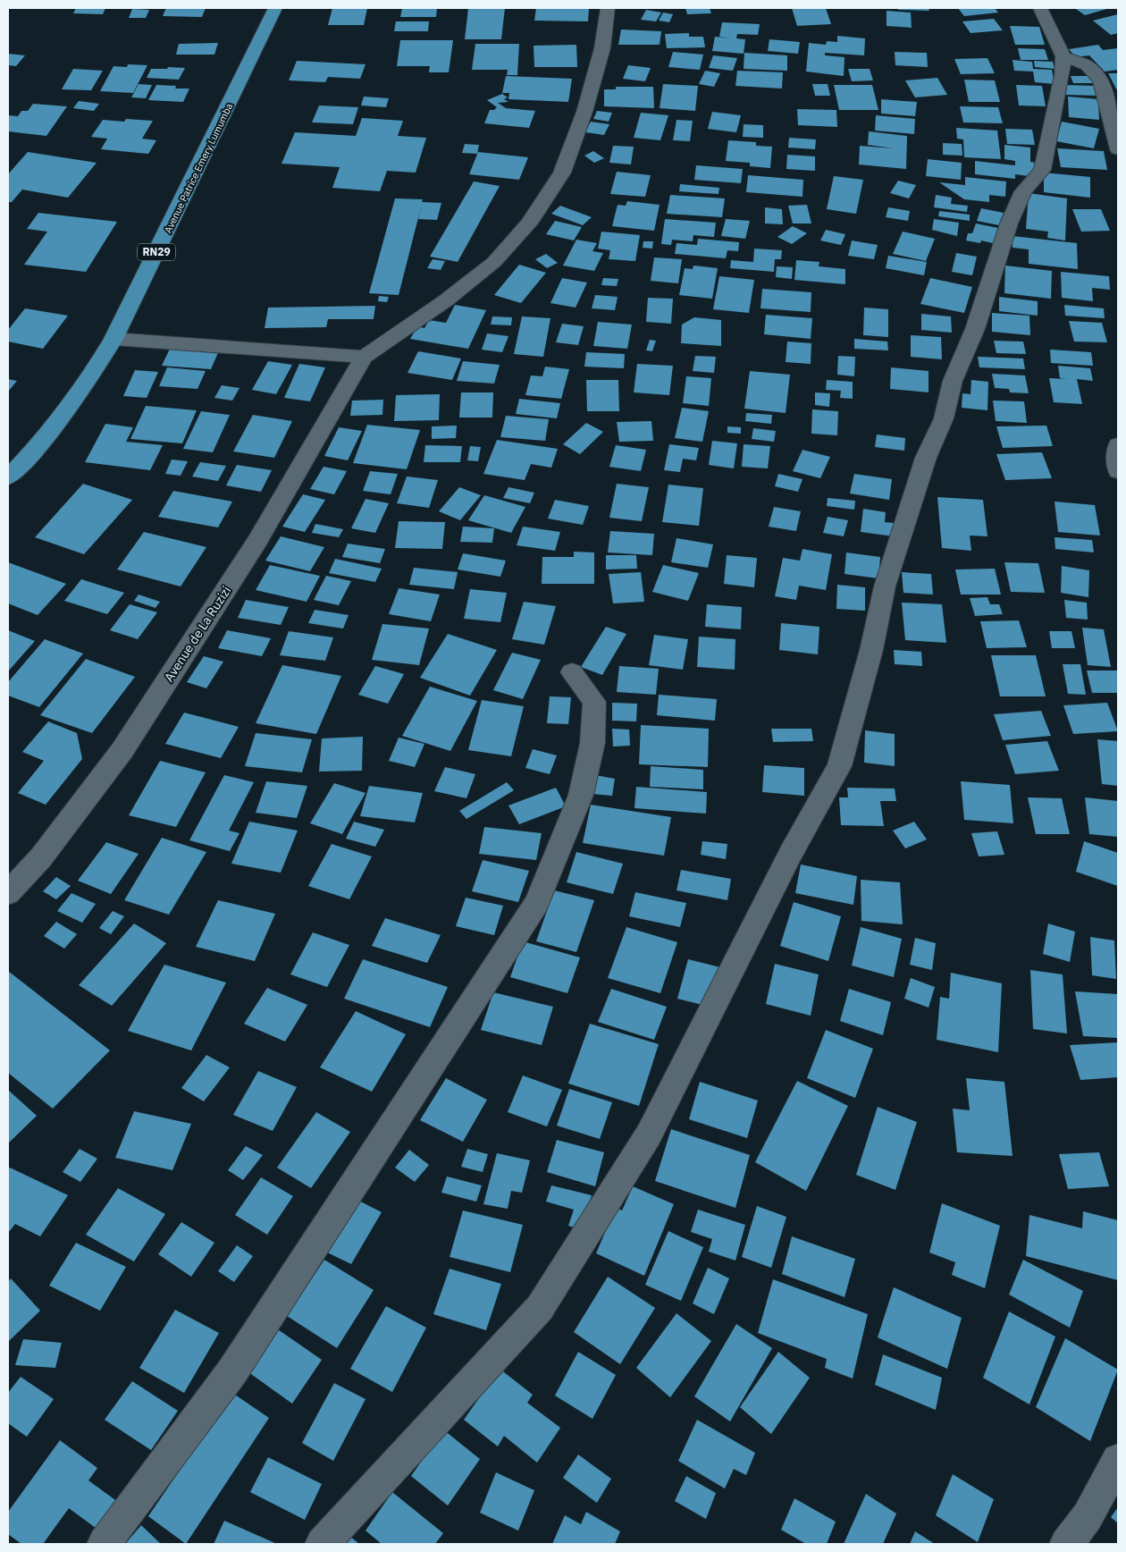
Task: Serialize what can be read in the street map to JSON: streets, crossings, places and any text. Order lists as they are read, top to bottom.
{
  "streets": {
    "main road": ["Avenue Patrice Emery Lumumba", "RN29"],
    "street": ["Avenue de La Ruzizi"]
  }
}
